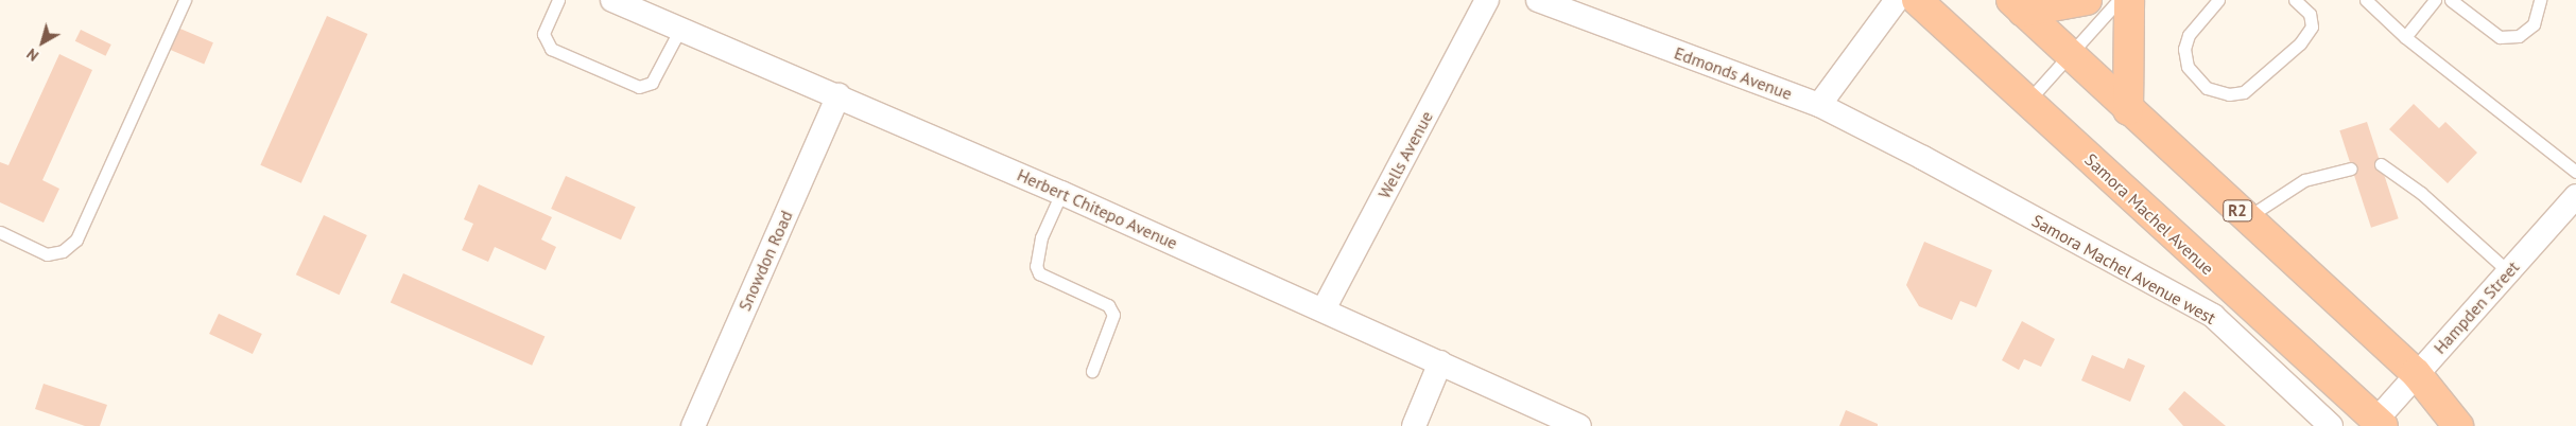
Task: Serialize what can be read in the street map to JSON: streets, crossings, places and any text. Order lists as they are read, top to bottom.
{
  "streets": {
    "highway": ["R2", "Samora Machel Avenue"],
    "street": [
      "Edmonds Avenue",
      "Wells Avenue",
      "Herbert Chitepo Avenue",
      "Snowdon Road",
      "Samora Machel Avenue west",
      "Hampden Street"
    ]
  },
  "crossings": [
    ["Edmonds Avenue", "Samora Machel Avenue west"],
    ["Wells Avenue", "Herbert Chitepo Avenue"],
    ["Herbert Chitepo Avenue", "Snowdon Road"],
    ["R2", "Hampden Street"],
    ["Samora Machel Avenue", "Hampden Street"]
  ],
  "north": "bottom left"
}
